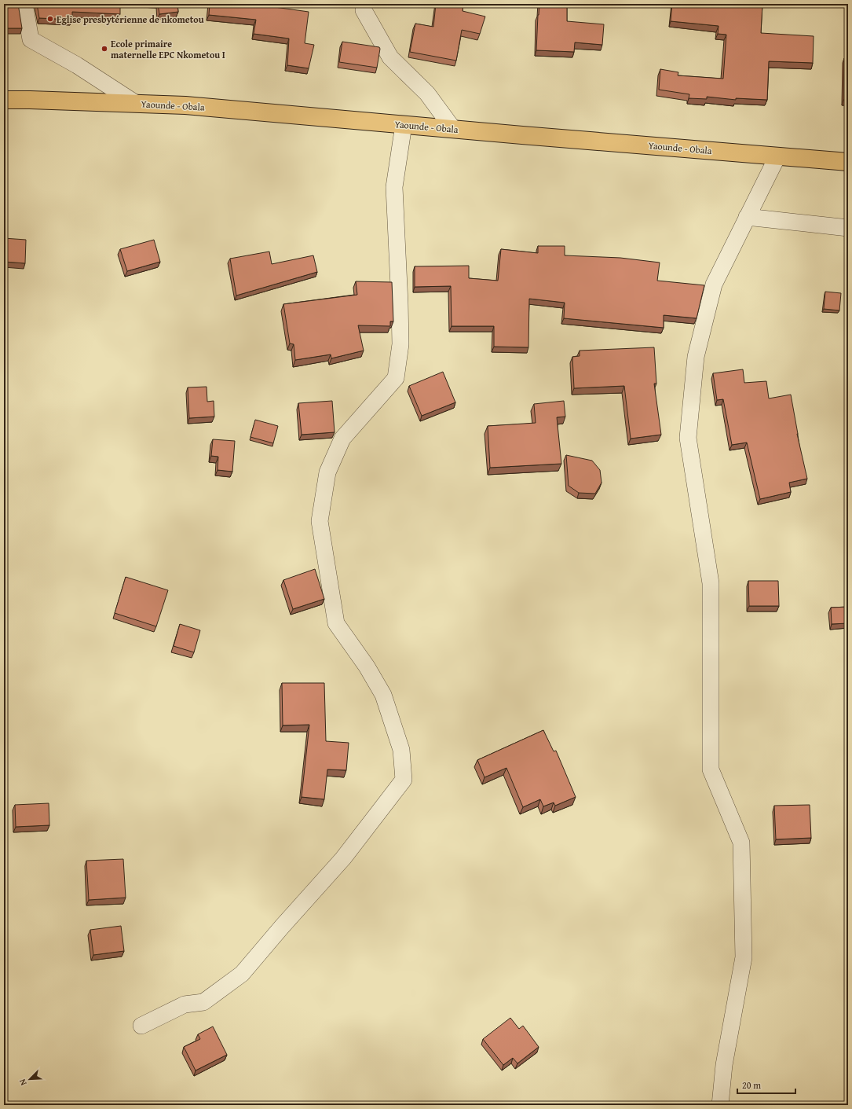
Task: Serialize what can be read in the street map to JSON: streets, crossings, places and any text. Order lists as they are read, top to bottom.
{
  "streets": {
    "highway": ["Yaounde - Obala"]
  },
  "places": ["Eglise presbytérienne de nkometou", "Ecole primaire maternelle EPC Nkometou I"],
  "scale_bar": "20 m",
  "north": "bottom left"
}
